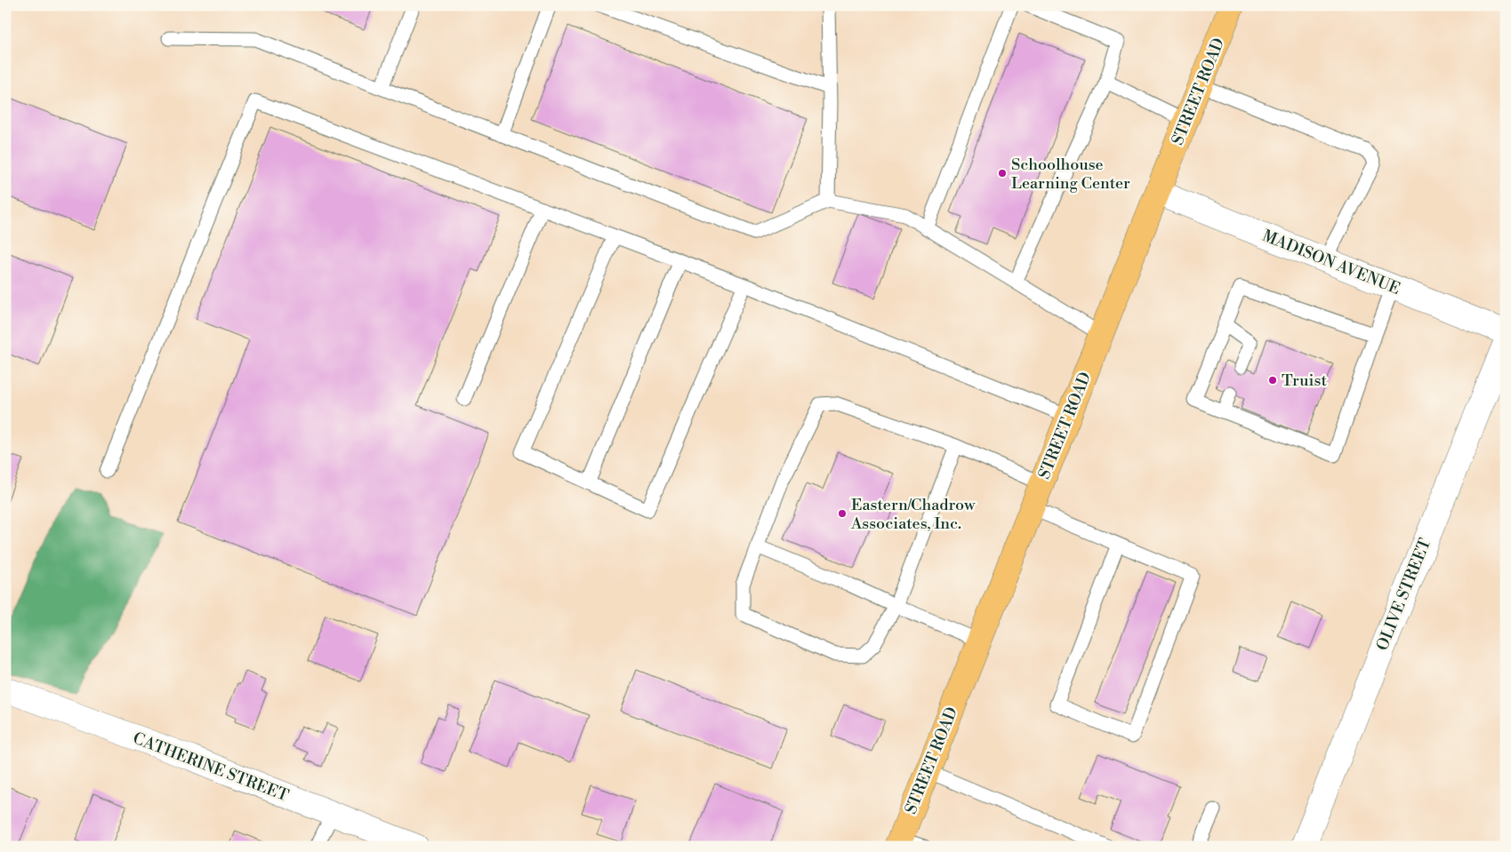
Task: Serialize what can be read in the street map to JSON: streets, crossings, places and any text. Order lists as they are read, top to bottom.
{
  "streets": {
    "main road": ["STREET ROAD"],
    "street": ["MADISON AVENUE", "OLIVE STREET", "CATHERINE STREET"]
  },
  "crossings": [
    ["STREET ROAD", "MADISON AVENUE"]
  ],
  "places": ["Schoolhouse Learning Center", "Truist", "Eastern/Chadrow Associates, Inc."]
}
